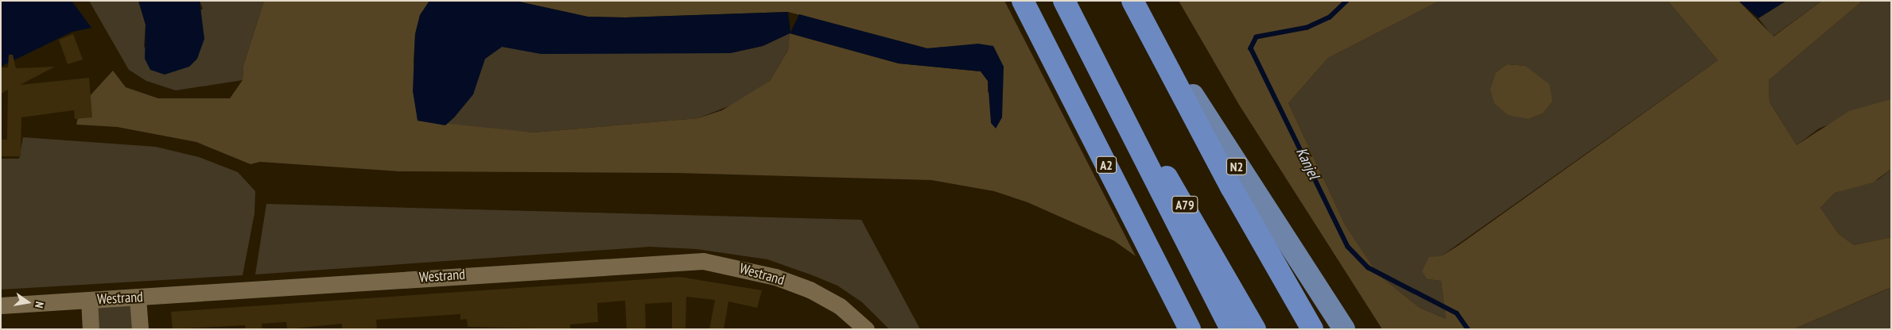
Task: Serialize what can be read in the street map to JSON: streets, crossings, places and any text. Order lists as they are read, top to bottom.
{
  "streets": {
    "highway": ["A2", "N2", "A79"],
    "street": ["Westrand"]
  },
  "water": ["Kanjel"],
  "north": "right"
}
